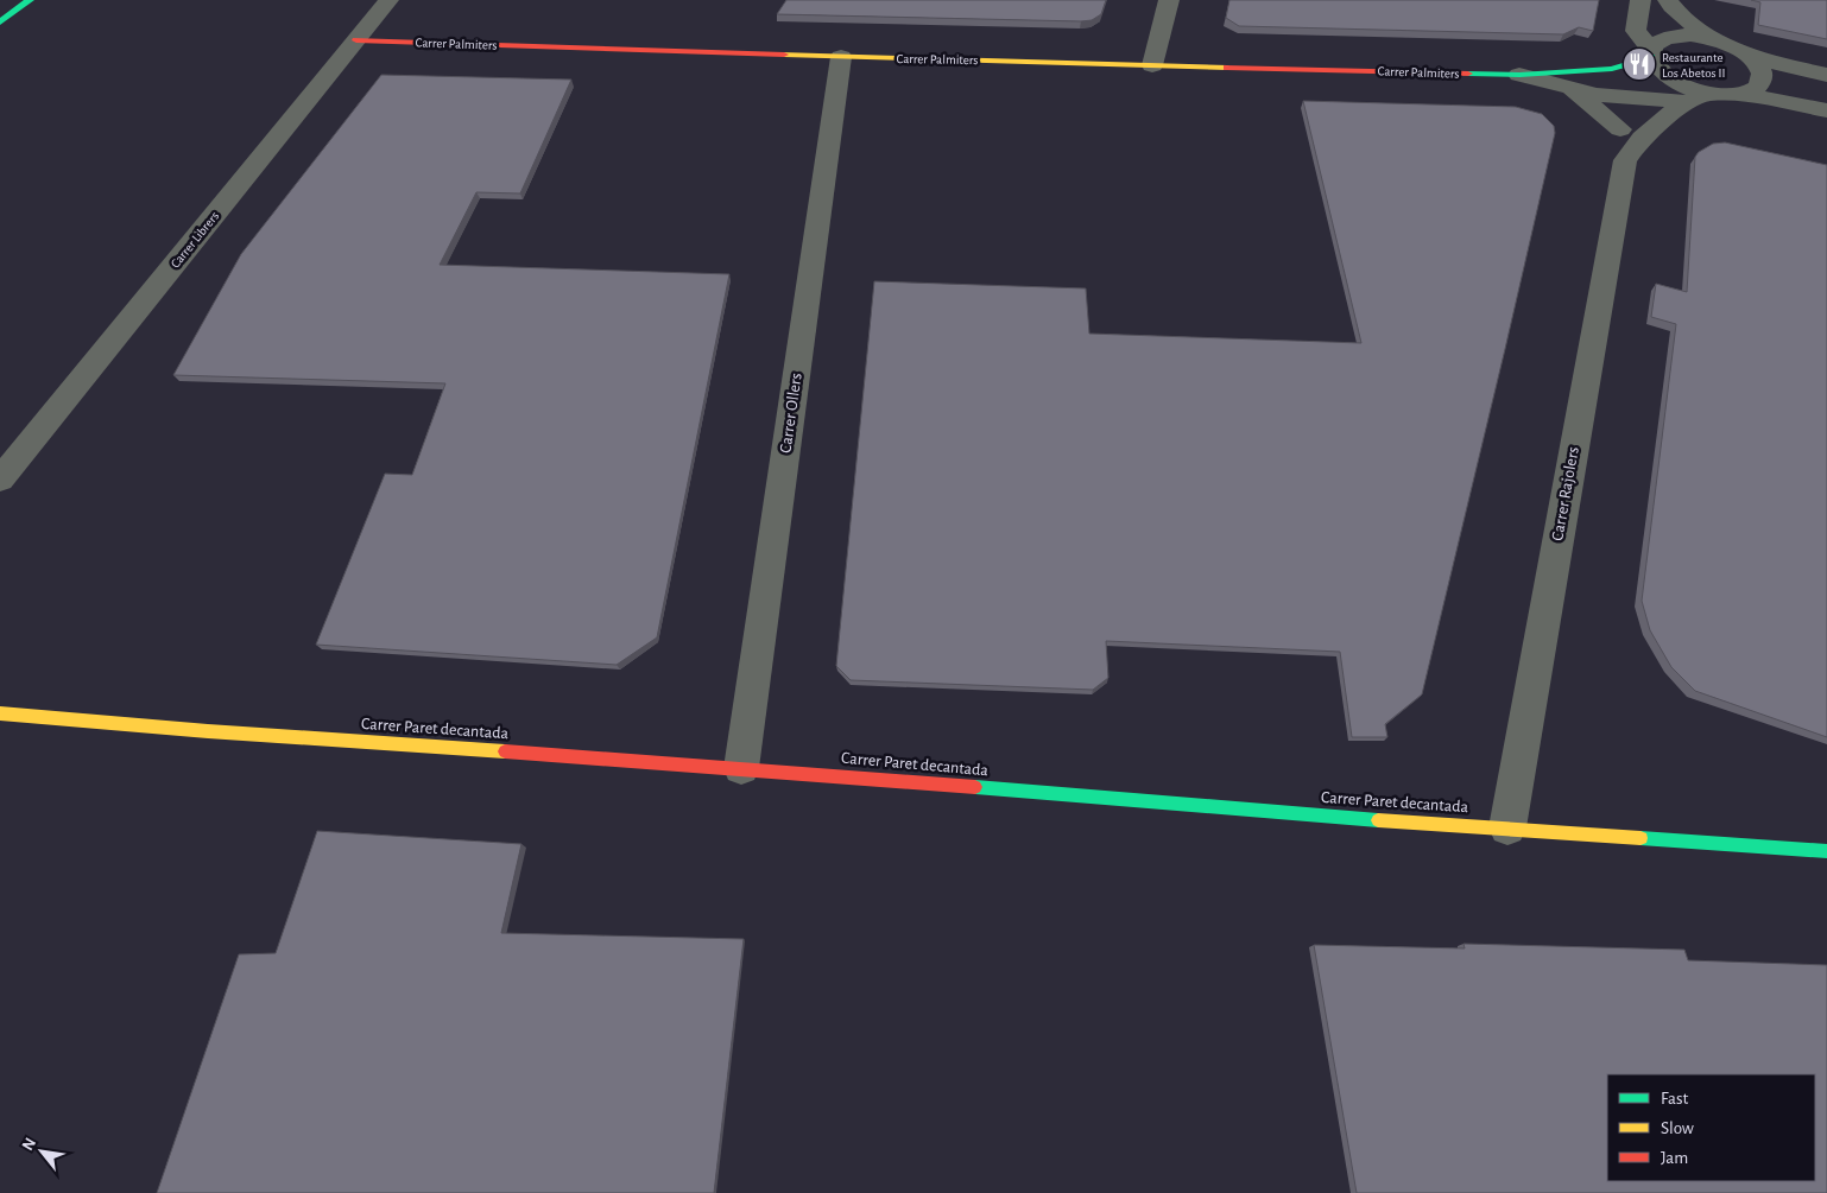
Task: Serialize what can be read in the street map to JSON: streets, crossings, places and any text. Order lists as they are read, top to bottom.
{
  "streets": {
    "main road": ["Carrer Palmiters", "Carrer Paret decantada"],
    "street": ["Carrer Librers", "Carrer Ollers", "Carrer Rajolers"]
  },
  "crossings": [
    ["Carrer Palmiters", "Carrer Librers"],
    ["Carrer Palmiters", "Carrer Ollers"],
    ["Carrer Palmiters", "Carrer Rajolers"],
    ["Carrer Ollers", "Carrer Paret decantada"],
    ["Carrer Rajolers", "Carrer Paret decantada"]
  ],
  "places": {
    "restaurant": ["Restaurante Los Abetos II"]
  },
  "legend": ["Fast", "Slow", "Jam"],
  "north": "top left"
}
